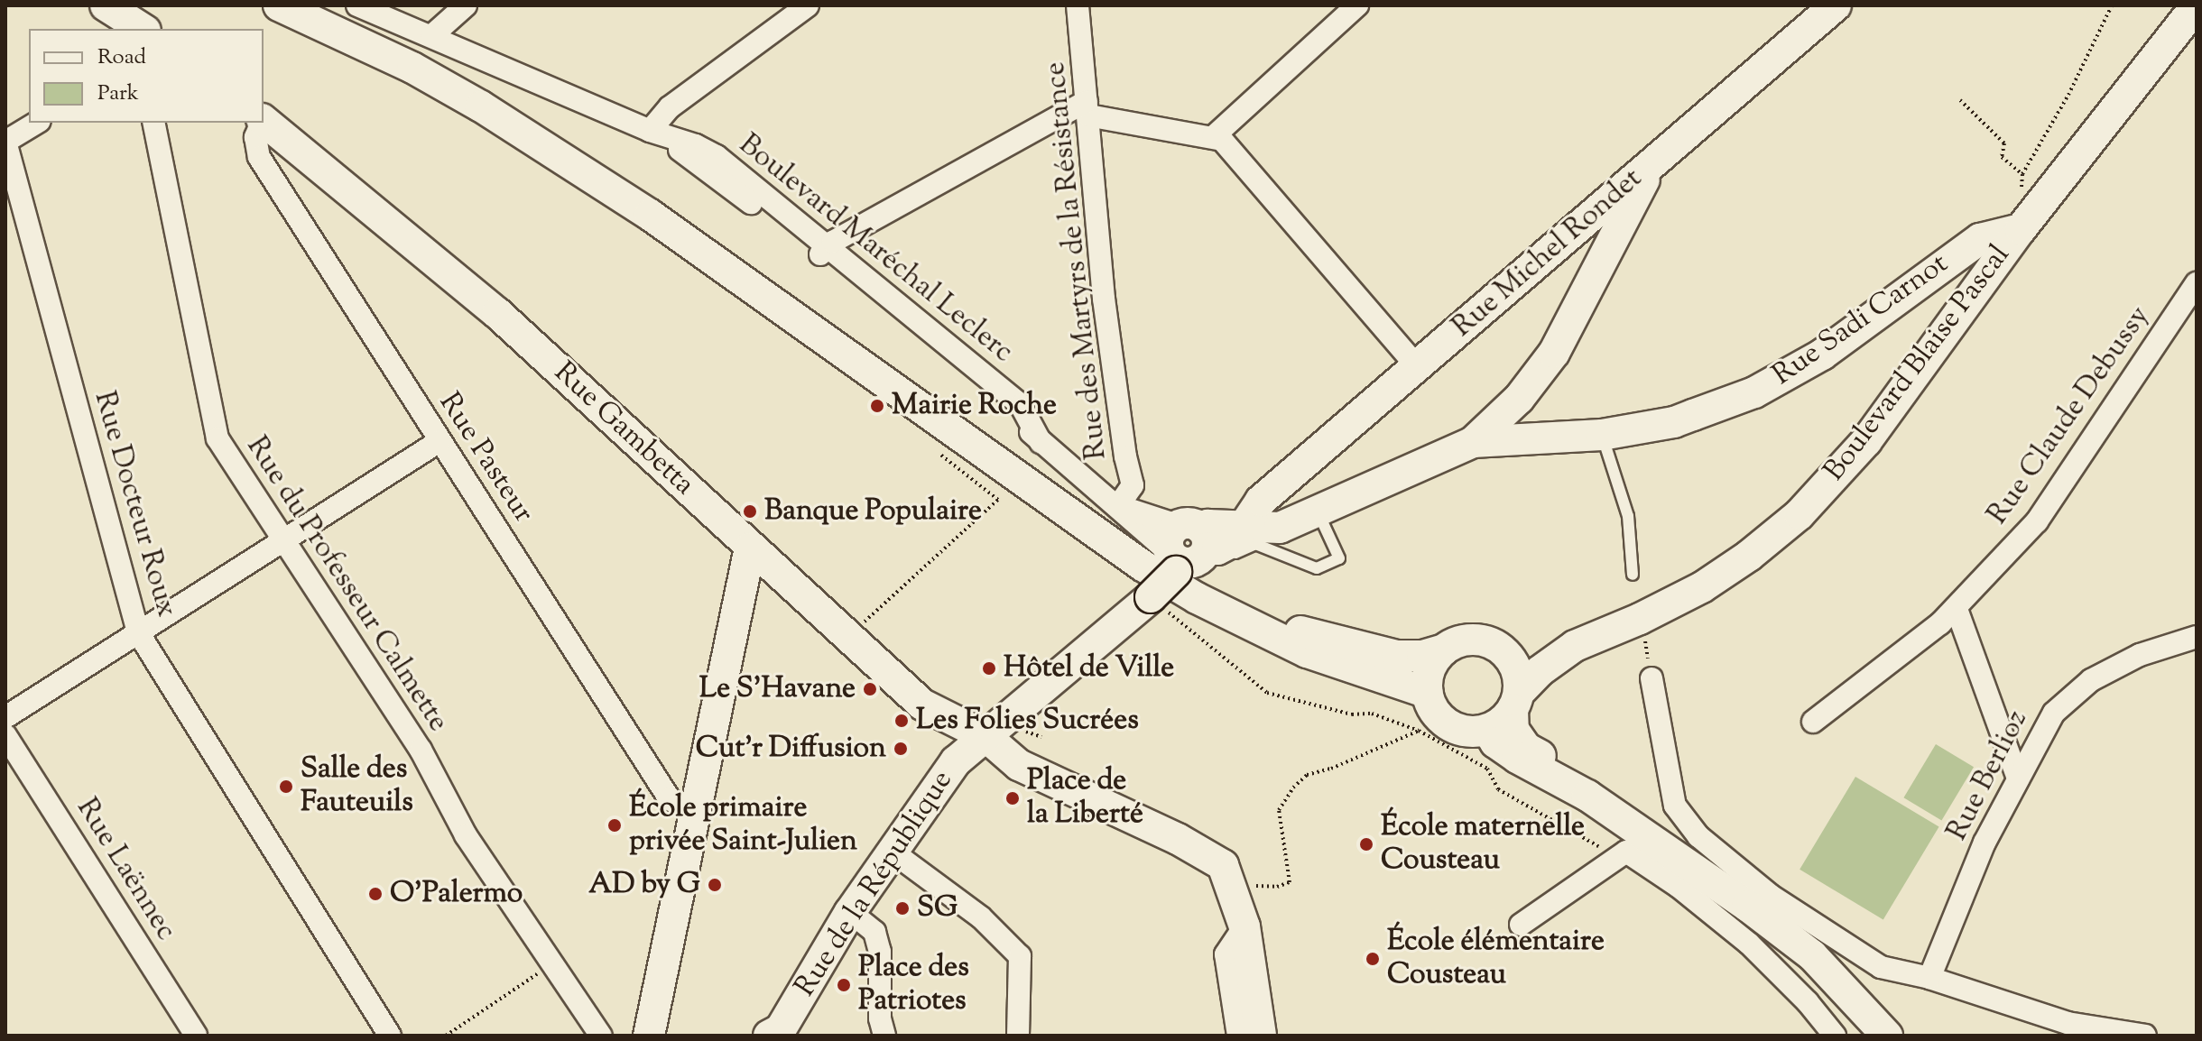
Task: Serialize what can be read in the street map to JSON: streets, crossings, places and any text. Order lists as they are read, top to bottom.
{
  "streets": {
    "main road": [
      "Rue Michel Rondet",
      "Rue Sadi Carnot",
      "Boulevard Blaise Pascal",
      "Rue Gambetta",
      "Rue de la République"
    ],
    "street": [
      "Boulevard Maréchal Leclerc",
      "Rue des Martyrs de la Résistance",
      "Rue Claude Debussy",
      "Rue Pasteur",
      "Rue Docteur Roux",
      "Rue du Professeur Calmette",
      "Rue Berlioz",
      "Rue Laënnec"
    ]
  },
  "crossings": [
    ["Boulevard Maréchal Leclerc", "Rue des Martyrs de la Résistance"],
    ["Rue Michel Rondet", "Rue Sadi Carnot"],
    ["Rue Sadi Carnot", "Boulevard Blaise Pascal"],
    ["Rue Gambetta", "Rue de la République"]
  ],
  "places": [
    "Mairie Roche",
    "Banque Populaire",
    "Hôtel de Ville",
    "Le S'Havane",
    "Les Folies Sucrées",
    "Cut'r Diffusion",
    "Salle des Fauteuils",
    "Place de la Liberté",
    "École primaire privée Saint-Julien",
    "École maternelle Cousteau",
    "AD by G",
    "O'Palermo",
    "SG",
    "École élémentaire Cousteau",
    "Place des Patriotes"
  ],
  "legend": ["Road", "Park"]
}
